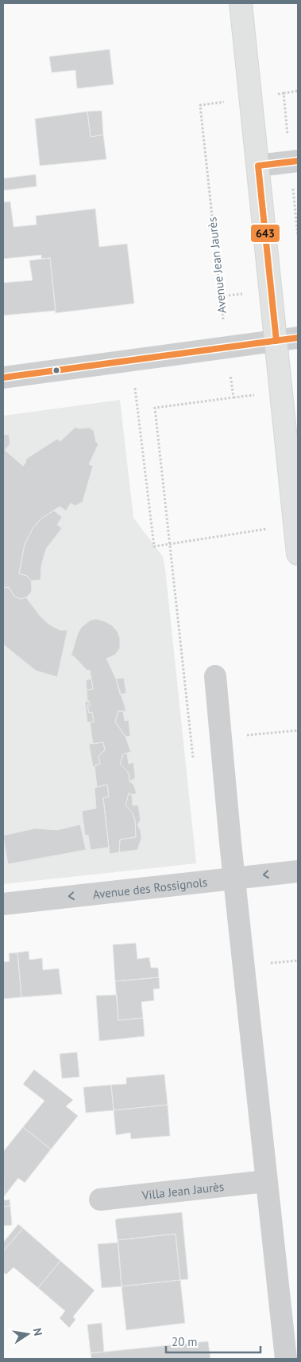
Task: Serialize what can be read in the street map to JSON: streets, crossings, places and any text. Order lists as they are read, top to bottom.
{
  "streets": {
    "street": ["Avenue des Rossignols", "Villa Jean Jaurès"],
    "path": ["Avenue Jean Jaurès"]
  },
  "one_way": ["Avenue des Rossignols"],
  "lines": ["transit line 643"],
  "scale_bar": "20 m",
  "north": "right"
}
